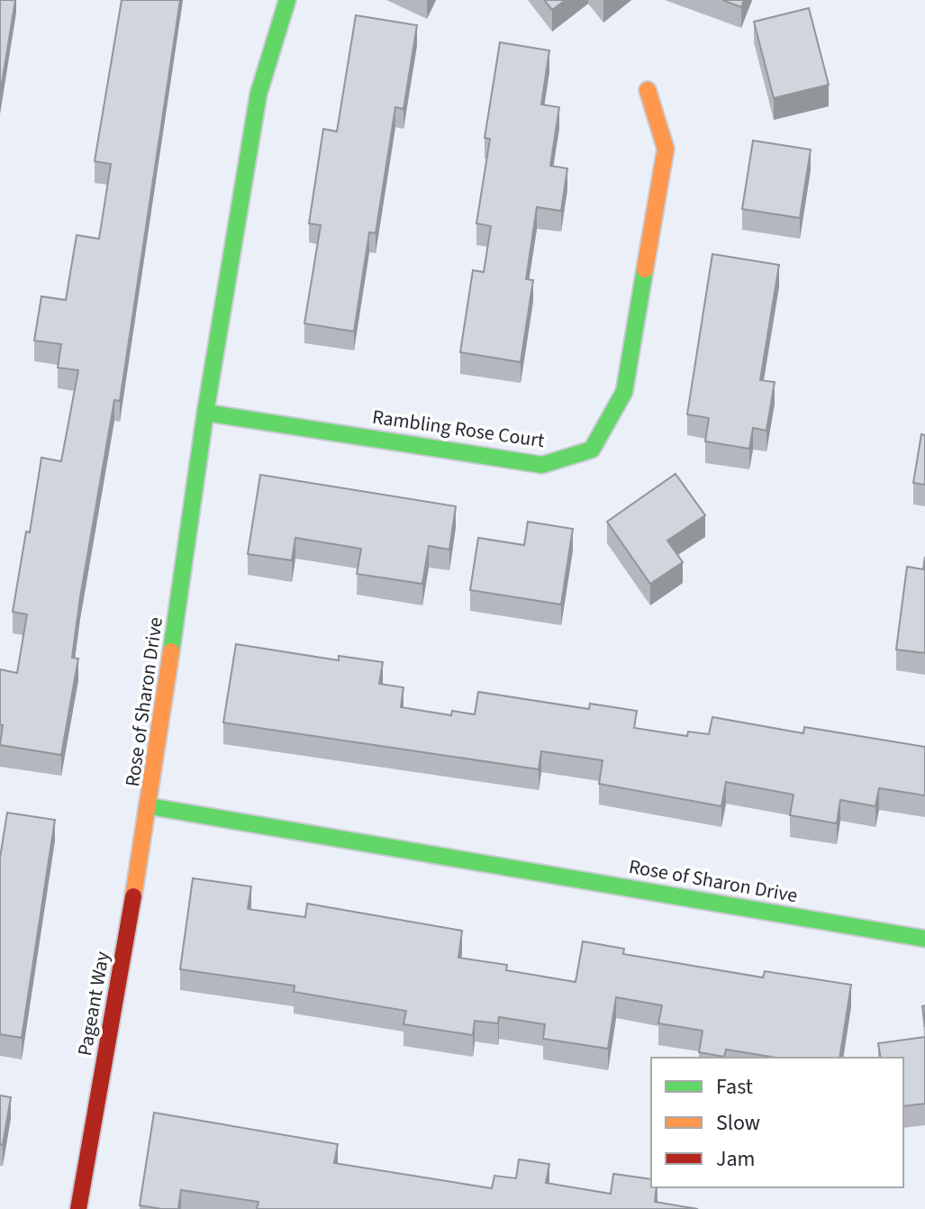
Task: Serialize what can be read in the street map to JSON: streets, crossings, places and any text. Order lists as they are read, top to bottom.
{
  "streets": {
    "street": ["Rambling Rose Court", "Rose of Sharon Drive", "Pageant Way"]
  },
  "crossings": [
    ["Rambling Rose Court", "Rose of Sharon Drive"],
    ["Rose of Sharon Drive", "Pageant Way"]
  ],
  "legend": ["Fast", "Slow", "Jam"]
}
